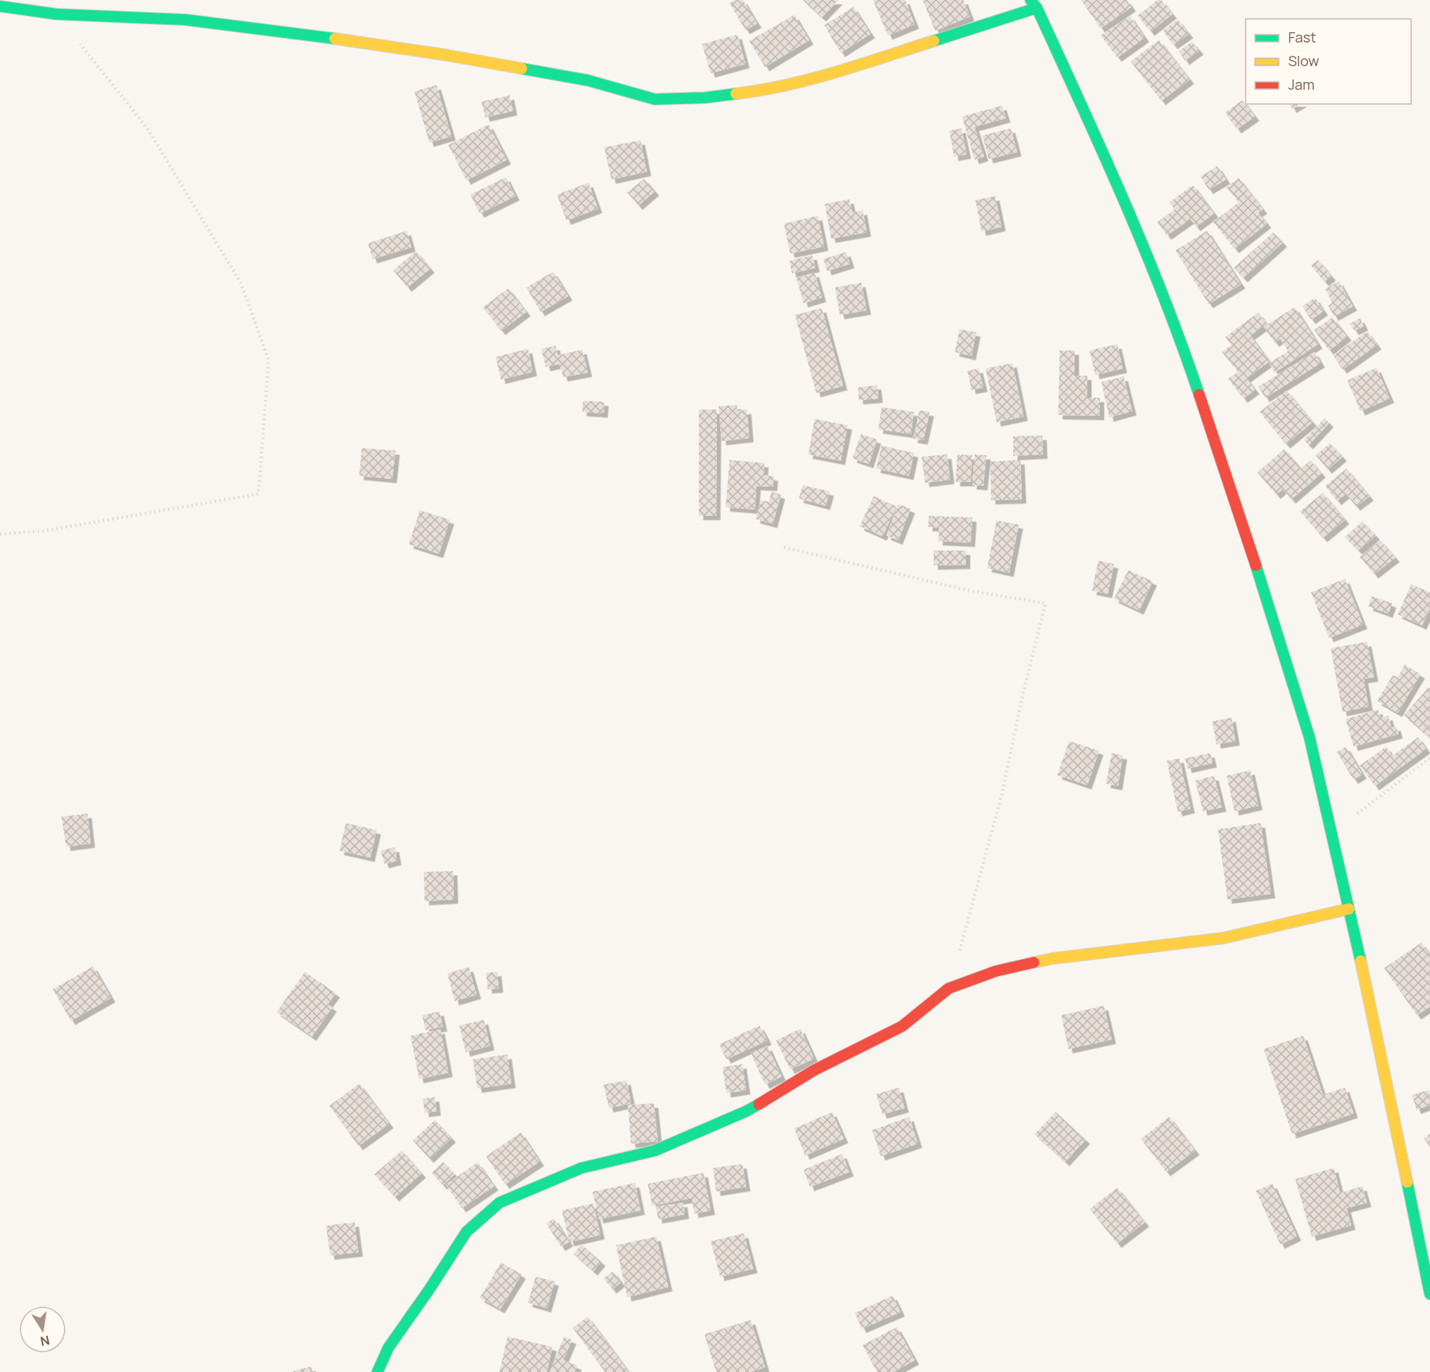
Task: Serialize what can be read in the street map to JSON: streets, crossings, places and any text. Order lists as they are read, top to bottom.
{
  "legend": ["Fast", "Slow", "Jam"],
  "north": "bottom"
}
